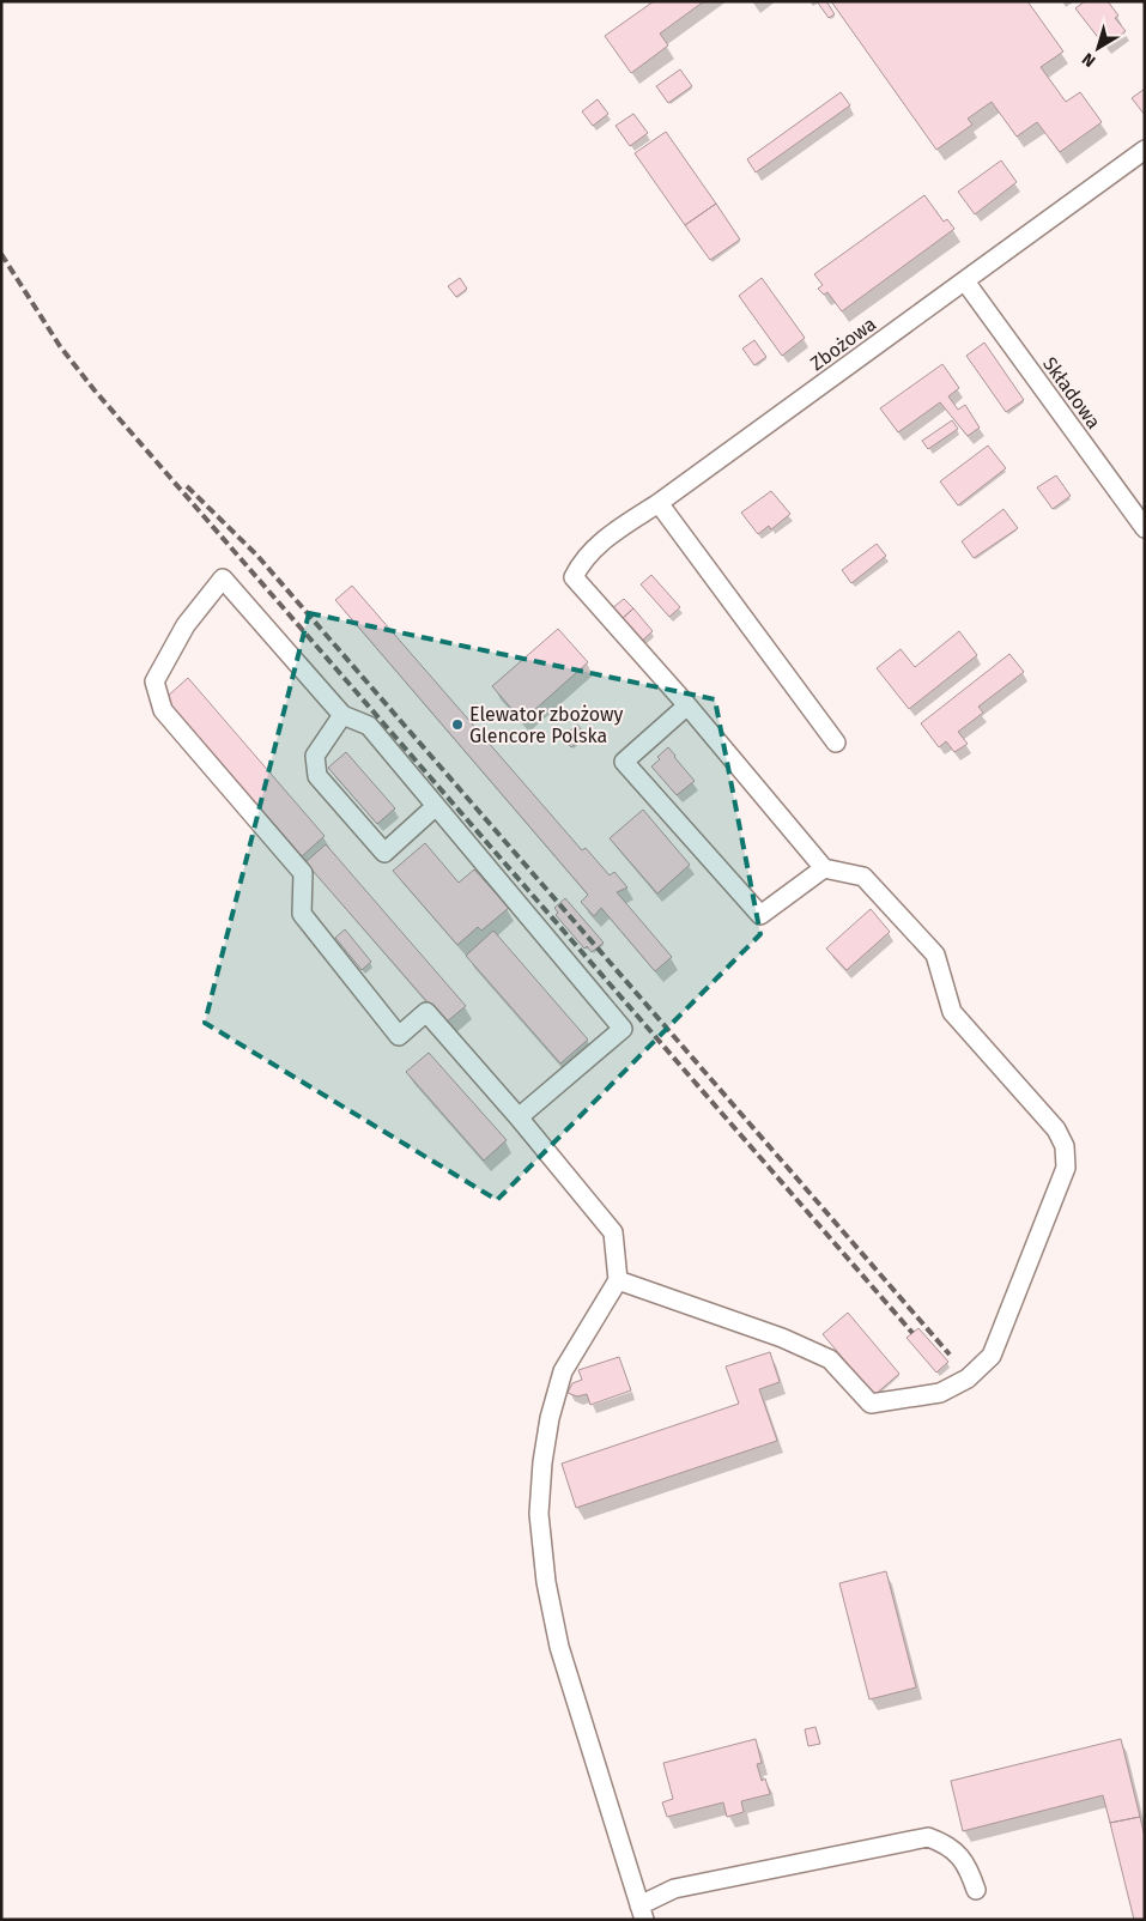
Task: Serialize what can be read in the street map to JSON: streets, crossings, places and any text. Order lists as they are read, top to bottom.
{
  "streets": {
    "street": ["Zbożowa", "Składowa"]
  },
  "crossings": [
    ["Zbożowa", "Składowa"]
  ],
  "places": ["Elewator zbożowy Glencore Polska"],
  "north": "bottom left"
}
